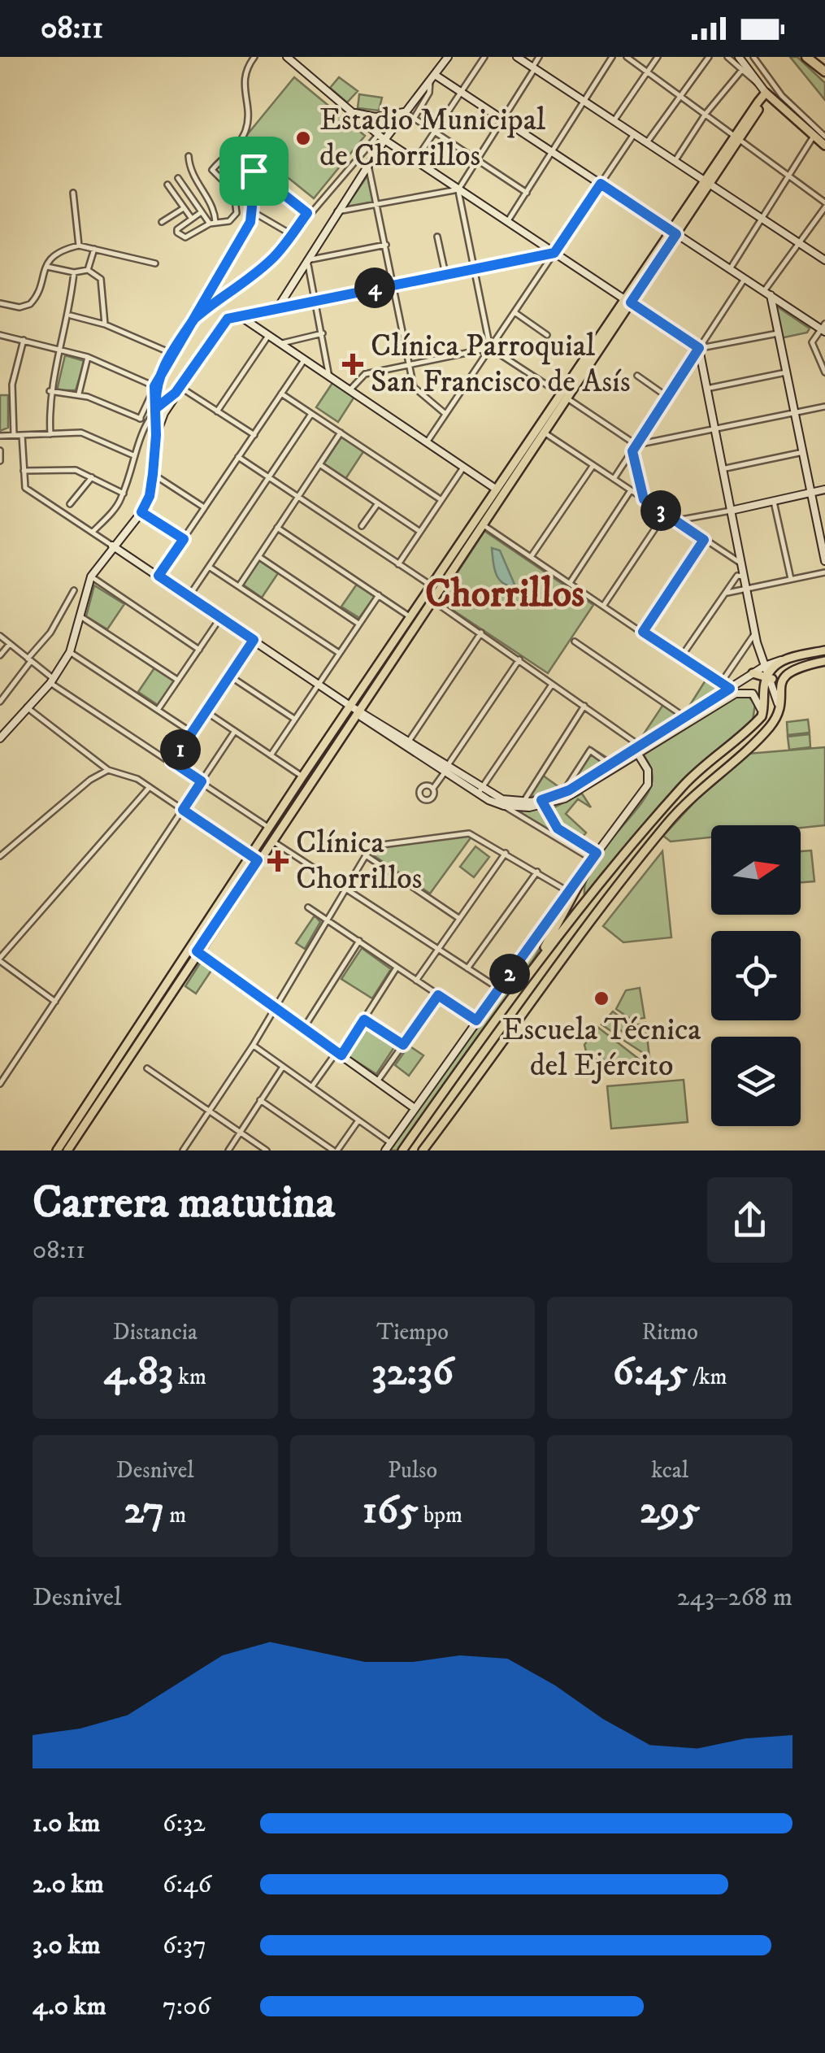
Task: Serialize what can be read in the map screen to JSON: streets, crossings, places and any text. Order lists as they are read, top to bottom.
{
  "districts": ["Chorrillos"],
  "places": {
    "other": ["Estadio Municipal de Chorrillos", "Escuela Técnica del Ejército"],
    "health": ["Clínica Parroquial San Francisco de Asís", "Clínica Chorrillos"]
  },
  "north": "right",
  "page": {
    "status": "08:11",
    "pins": [
      "4",
      "3",
      "1",
      "2"
    ],
    "heading": ["Carrera matutina", "08:11"],
    "stats": [
      ["Distancia", "4.83 km"],
      ["Tiempo", "32:36"],
      ["Ritmo", "6:45 /km"],
      ["Desnivel", "27 m"],
      ["Pulso", "165 bpm"],
      ["kcal", "295"]
    ],
    "chart": ["Desnivel", "243–268 m"],
    "list": [
      {
        "name": "1.0 km",
        "note": "6:32"
      },
      {
        "name": "2.0 km",
        "note": "6:46"
      },
      {
        "name": "3.0 km",
        "note": "6:37"
      },
      {
        "name": "4.0 km",
        "note": "7:06"
      }
    ]
  }
}
